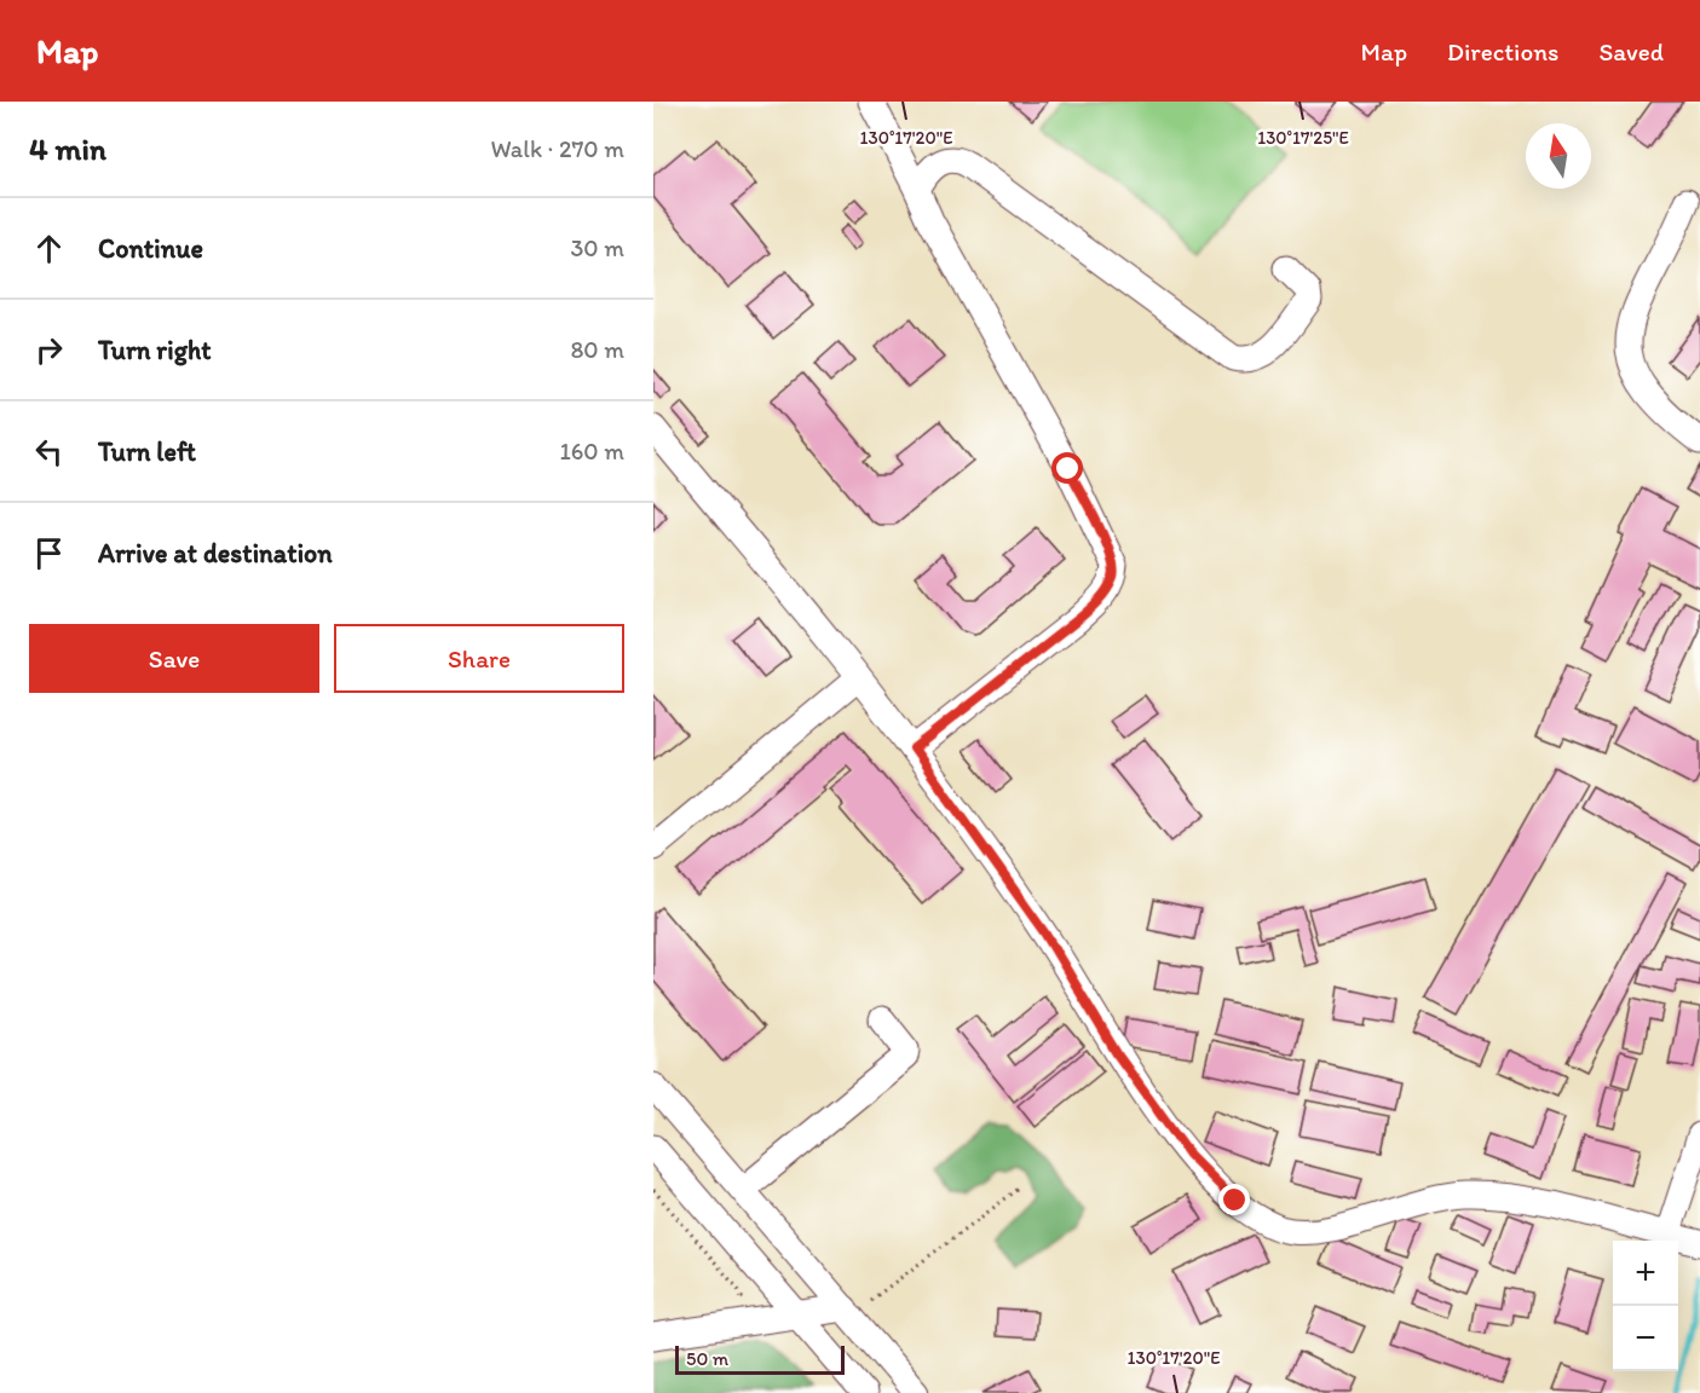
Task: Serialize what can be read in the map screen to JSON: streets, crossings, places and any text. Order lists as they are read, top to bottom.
{
  "scale_bar": "50 m",
  "north": "top",
  "page": {
    "header": "Map",
    "nav": ["Map", "Directions", "Saved"],
    "heading": ["4 min", "Walk · 270 m"],
    "list": [
      ["Continue", "30 m"],
      ["Turn right", "80 m"],
      ["Turn left", "160 m"],
      "Arrive at destination"
    ],
    "buttons": ["Save", "Share"],
    "map_buttons": ["+", "−"],
    "scale": "50 m"
  },
  "coordinates": ["130°17'20\"E", "130°17'25\"E"]
}
